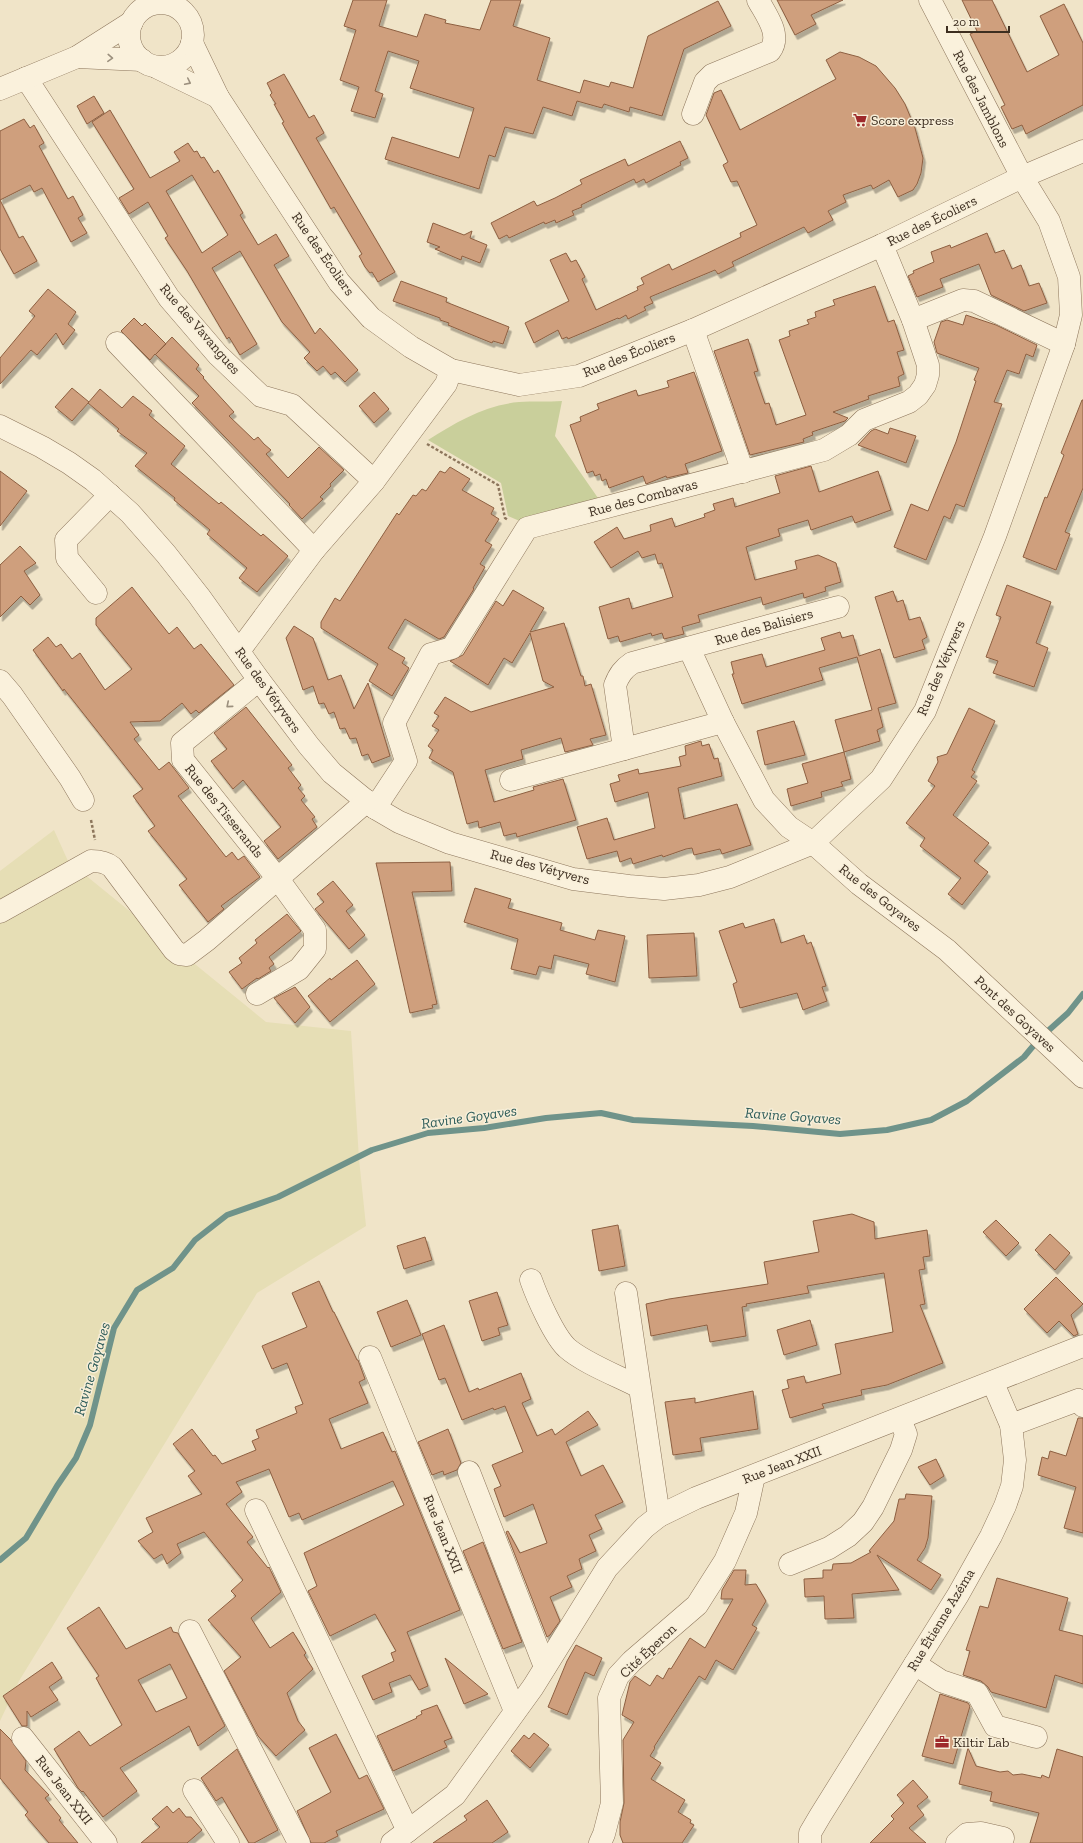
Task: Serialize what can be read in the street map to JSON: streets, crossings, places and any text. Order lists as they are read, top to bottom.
{
  "streets": {
    "street": [
      "Rue des Jamblons",
      "Rue des Écoliers",
      "Rue des Vavangues",
      "Rue des Combavas",
      "Rue des Balisiers",
      "Rue des Vétyvers",
      "Rue des Tisserands",
      "Rue des Goyaves",
      "Pont des Goyaves",
      "Rue Jean XXII",
      "Rue Étienne Azéma",
      "Cité Éperon"
    ]
  },
  "crossings": [
    ["Rue des Jamblons", "Rue des Écoliers"],
    ["Rue des Jamblons", "Rue des Vétyvers"],
    ["Rue des Écoliers", "Rue des Combavas"],
    ["Rue des Écoliers", "Rue des Vétyvers"],
    ["Rue des Vétyvers", "Rue des Tisserands"],
    ["Rue des Vétyvers", "Rue des Goyaves"],
    ["Rue des Goyaves", "Pont des Goyaves"],
    ["Rue Jean XXII", "Rue Étienne Azéma"],
    ["Rue Jean XXII", "Cité Éperon"]
  ],
  "water": ["Ravine Goyaves"],
  "places": {
    "supermarket": ["Score express"],
    "office": ["Kiltir Lab"]
  },
  "scale_bar": "20 m"
}
